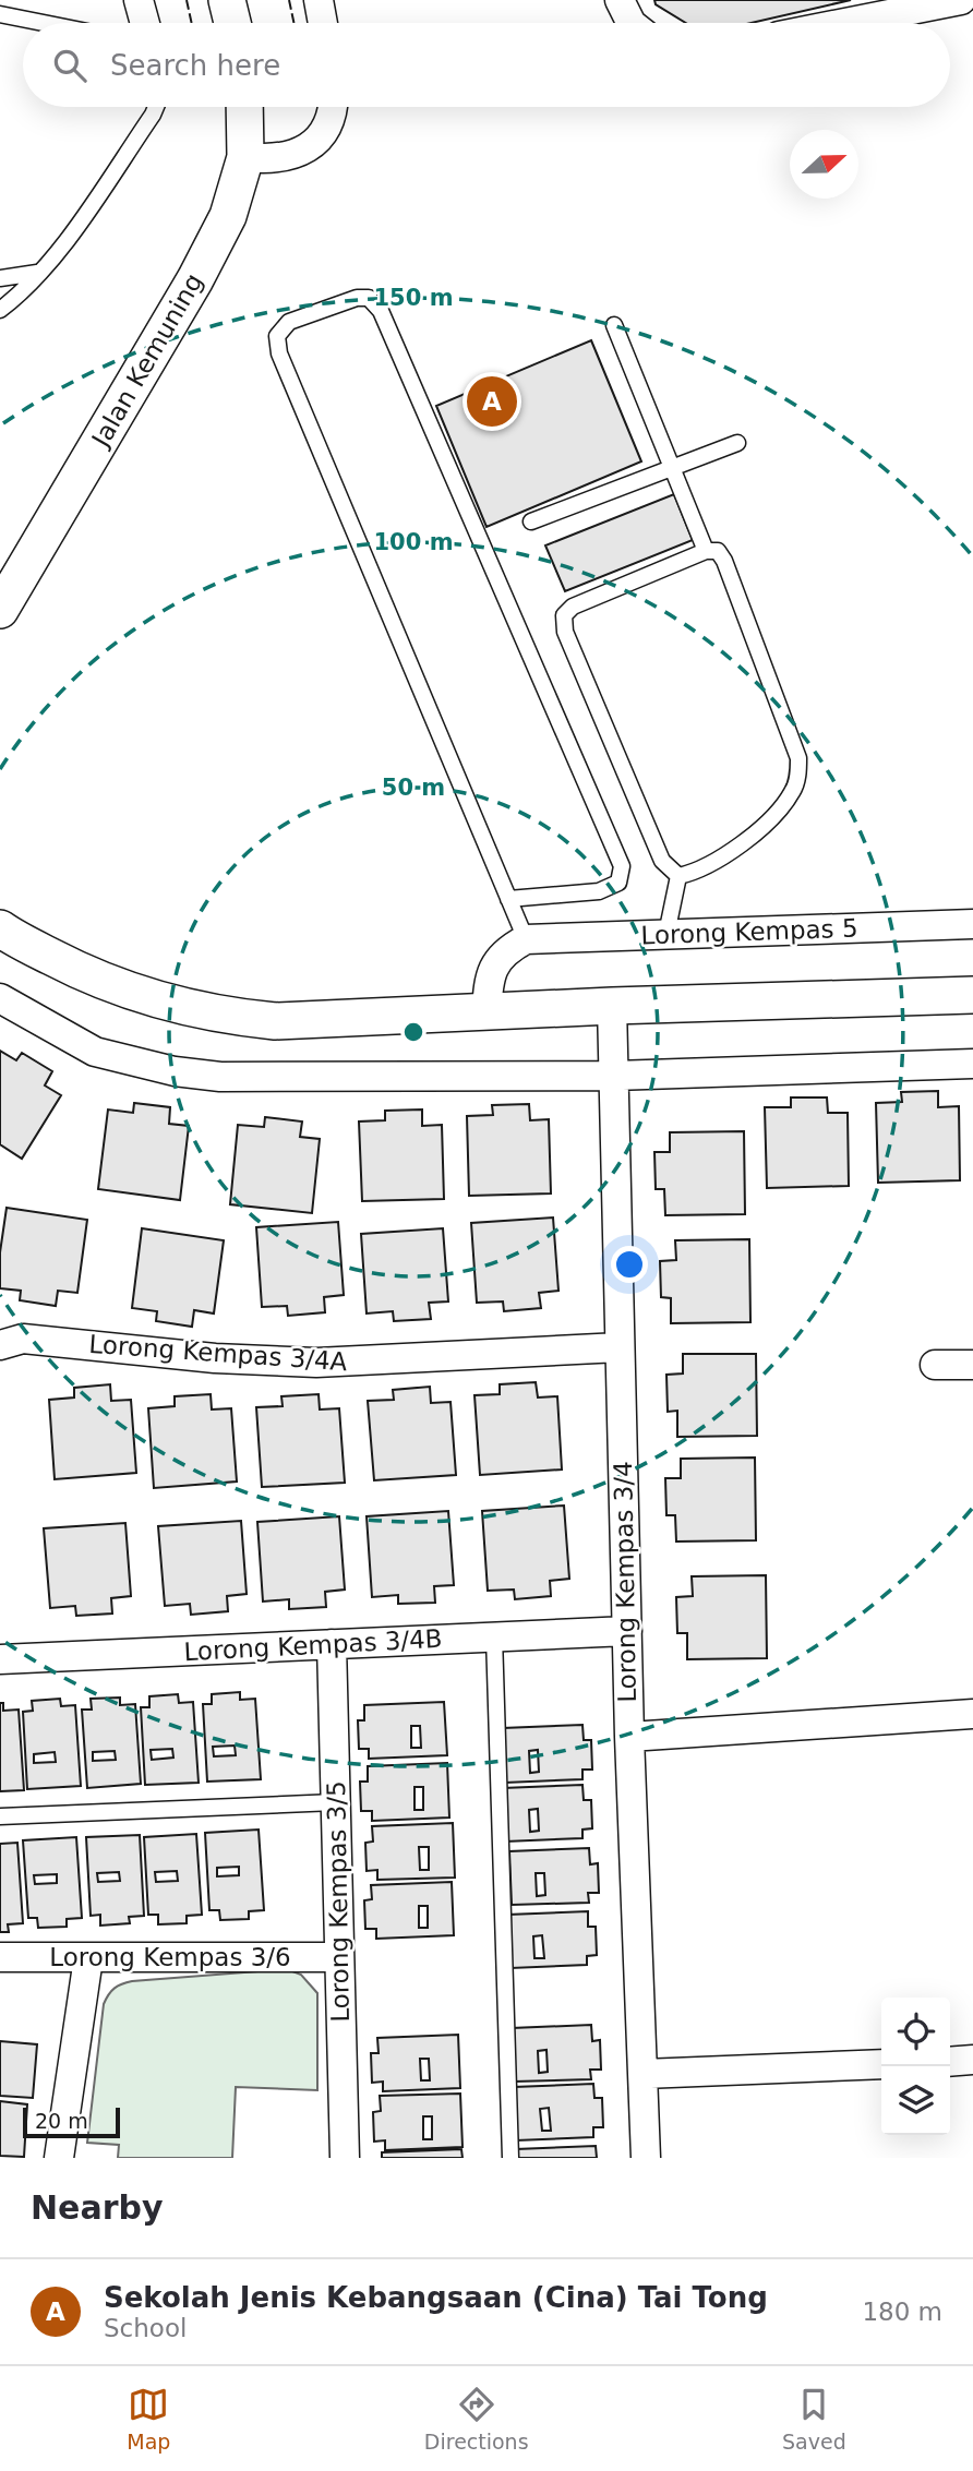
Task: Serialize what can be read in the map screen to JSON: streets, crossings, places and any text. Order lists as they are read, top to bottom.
{
  "streets": {
    "street": [
      "Jalan Kemuning",
      "Lorong Kempas 5",
      "Lorong Kempas 3/4A",
      "Lorong Kempas 3/4",
      "Lorong Kempas 3/4B",
      "Lorong Kempas 3/5",
      "Lorong Kempas 3/6"
    ]
  },
  "crossings": [
    ["Lorong Kempas 3/4A", "Lorong Kempas 3/4"],
    ["Lorong Kempas 3/4", "Lorong Kempas 3/4B"],
    ["Lorong Kempas 3/4B", "Lorong Kempas 3/5"],
    ["Lorong Kempas 3/5", "Lorong Kempas 3/6"]
  ],
  "scale_bar": "20 m",
  "north": "right",
  "page": {
    "search": "Search here",
    "pins": "A",
    "scale": "20 m",
    "heading": "Nearby",
    "list": [
      {
        "mark": "A",
        "name": "Sekolah Jenis Kebangsaan (Cina) Tai Tong",
        "note": "School",
        "value": "180 m"
      }
    ],
    "nav": ["Map", "Directions", "Saved"]
  },
  "rings": ["150 m", "100 m", "50 m"]
}
